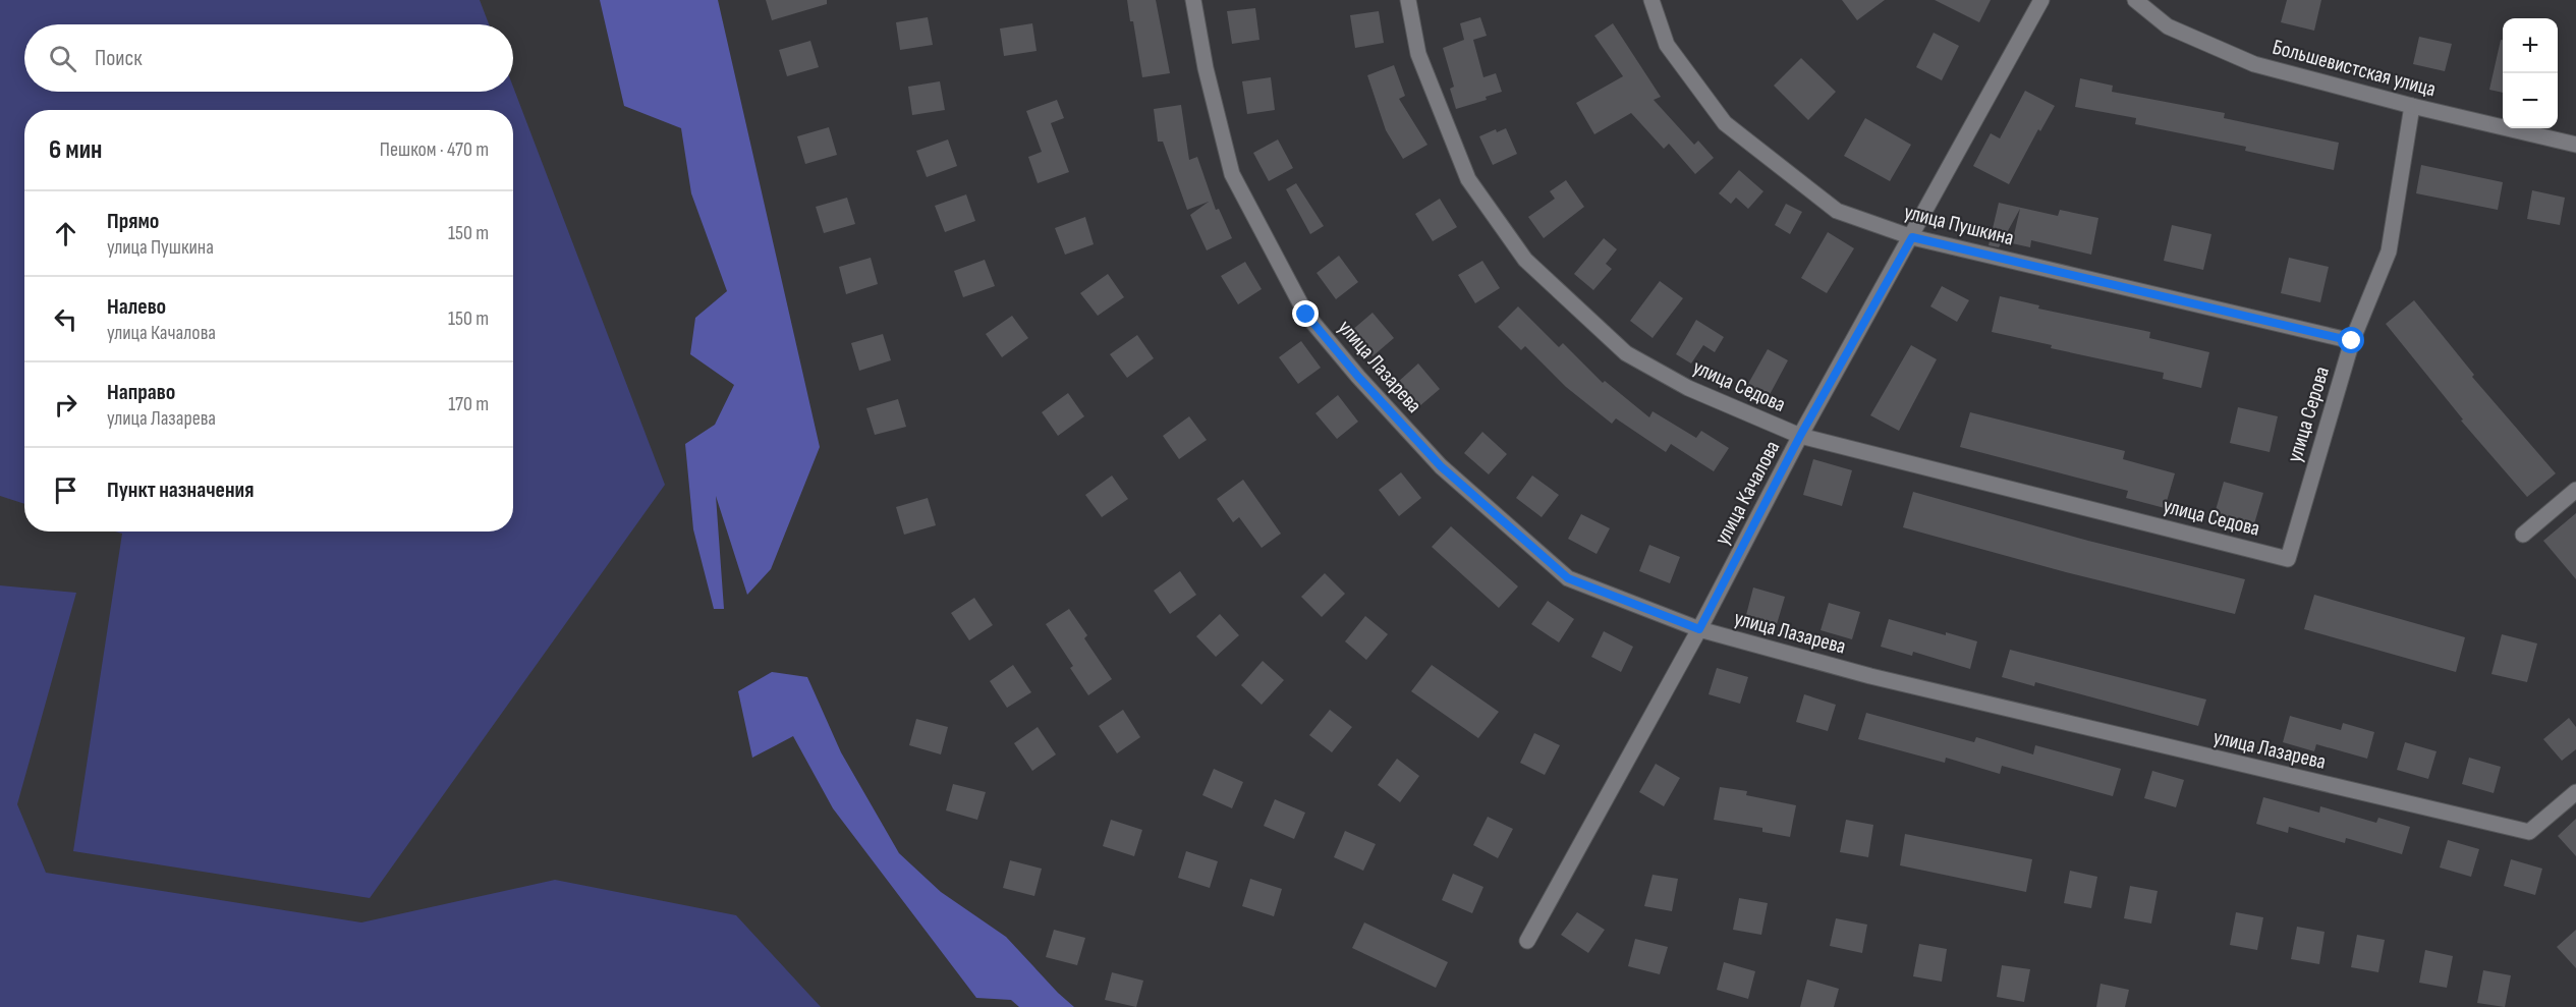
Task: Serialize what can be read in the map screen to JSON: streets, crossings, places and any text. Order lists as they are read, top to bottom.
{
  "streets": {
    "street": [
      "Большевистская улица",
      "улица Пушкина",
      "улица Лазарева",
      "улица Седова",
      "улица Серова",
      "улица Качалова"
    ]
  },
  "crossings": [
    ["Большевистская улица", "улица Серова"],
    ["улица Пушкина", "улица Серова"],
    ["улица Пушкина", "улица Качалова"],
    ["улица Лазарева", "улица Качалова"],
    ["улица Седова", "улица Серова"],
    ["улица Седова", "улица Качалова"]
  ],
  "page": {
    "map_buttons": ["+", "−"],
    "search": "Поиск",
    "heading": ["6 мин", "Пешком · 470 m"],
    "list": [
      ["Прямо", "улица Пушкина", "150 m"],
      ["Налево", "улица Качалова", "150 m"],
      ["Направо", "улица Лазарева", "170 m"],
      "Пункт назначения"
    ]
  }
}
